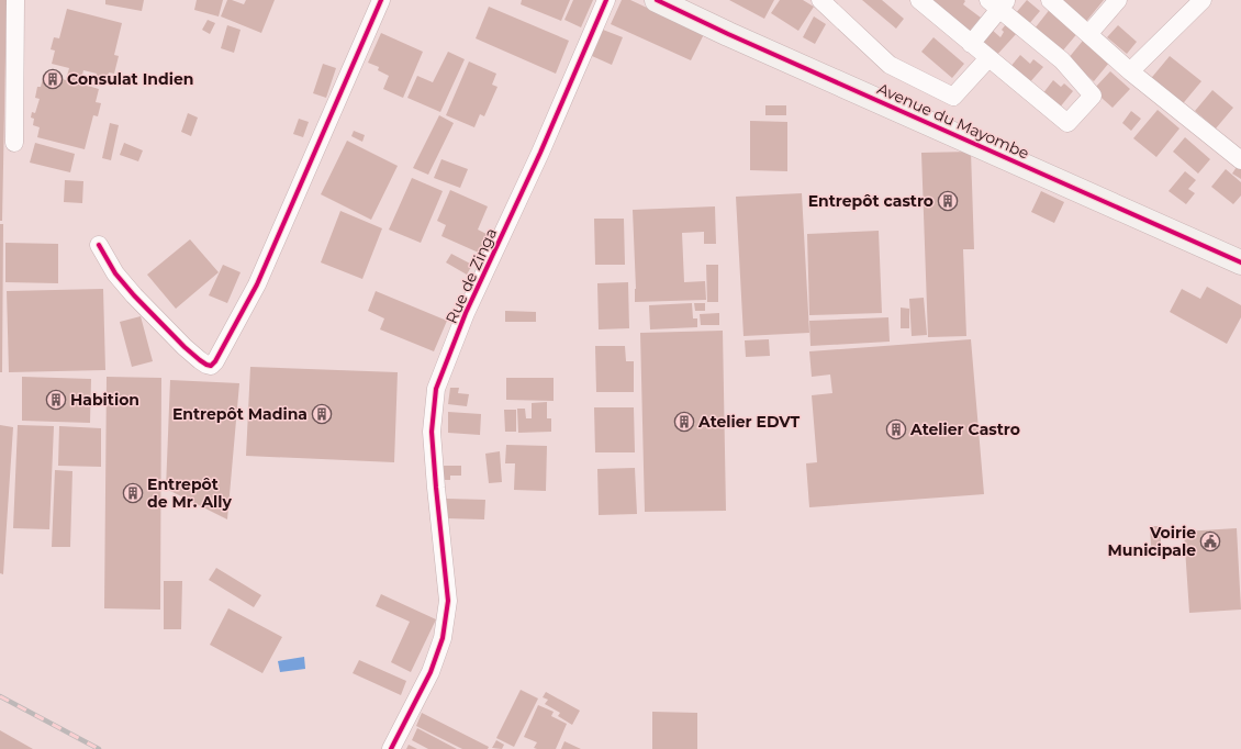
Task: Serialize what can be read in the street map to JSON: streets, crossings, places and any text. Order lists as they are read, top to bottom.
{
  "streets": {
    "street": ["Avenue du Mayombe", "Rue de Zinga"]
  },
  "places": {
    "building": [
      "Consulat Indien",
      "Entrepôt castro",
      "Habition",
      "Entrepôt Madina",
      "Atelier EDVT",
      "Atelier Castro",
      "Entrepôt de Mr. Ally"
    ],
    "public building": ["Voirie Municipale"]
  }
}
